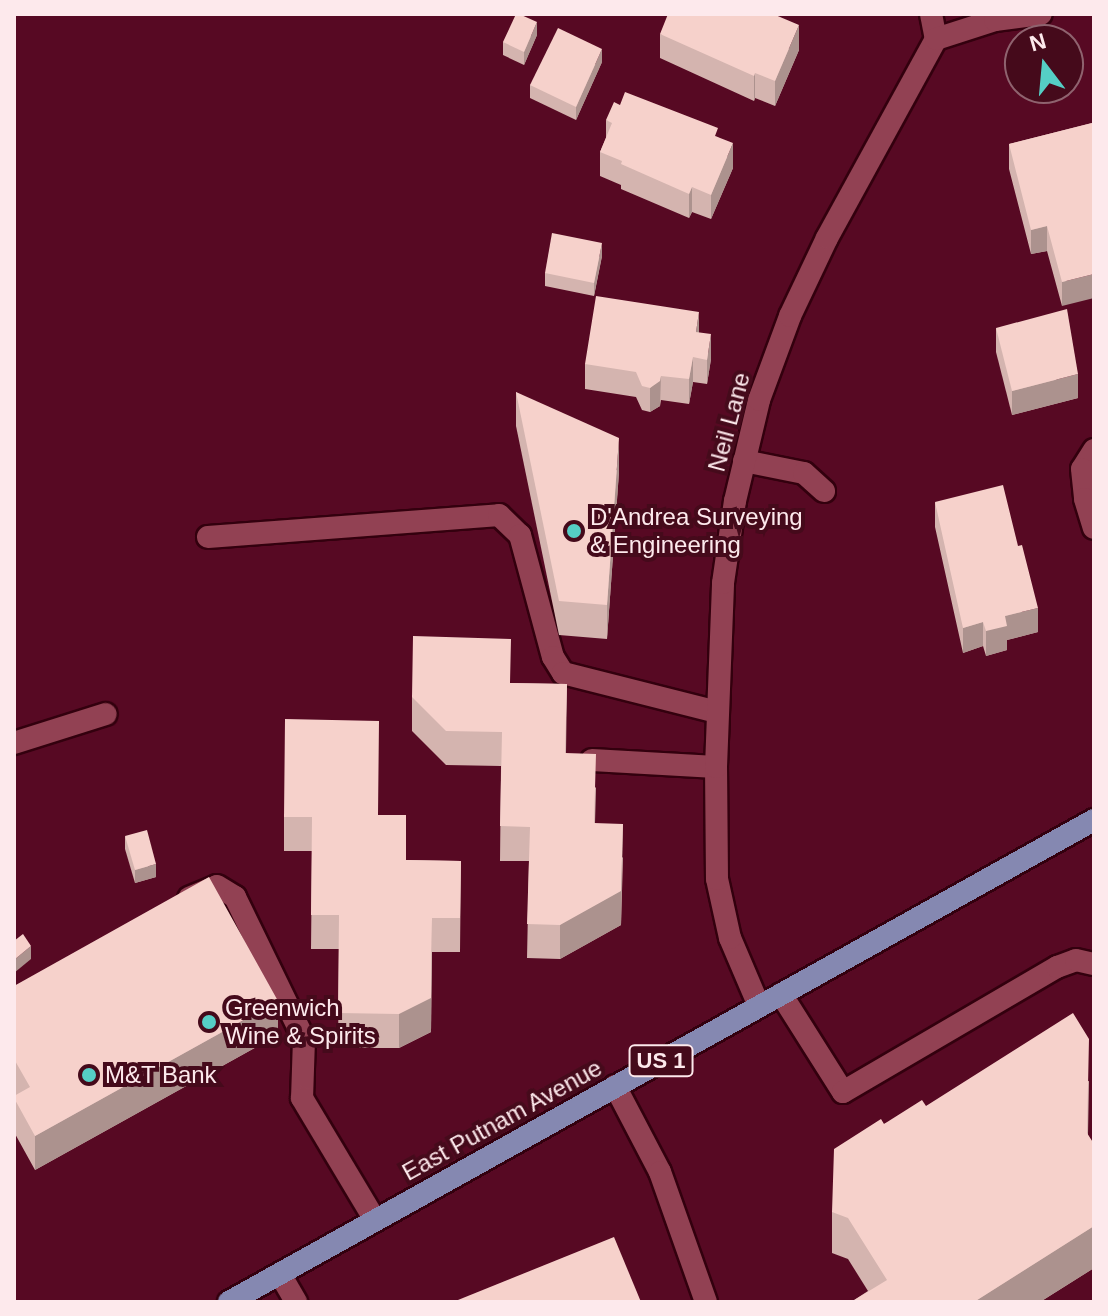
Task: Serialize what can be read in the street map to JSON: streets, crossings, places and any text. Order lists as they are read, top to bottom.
{
  "streets": {
    "main road": ["US 1", "East Putnam Avenue"],
    "street": ["Neil Lane"]
  },
  "crossings": [
    ["Neil Lane", "East Putnam Avenue"]
  ],
  "places": ["D'Andrea Surveying & Engineering", "Greenwich Wine & Spirits", "M&T Bank"],
  "north": "top"
}
